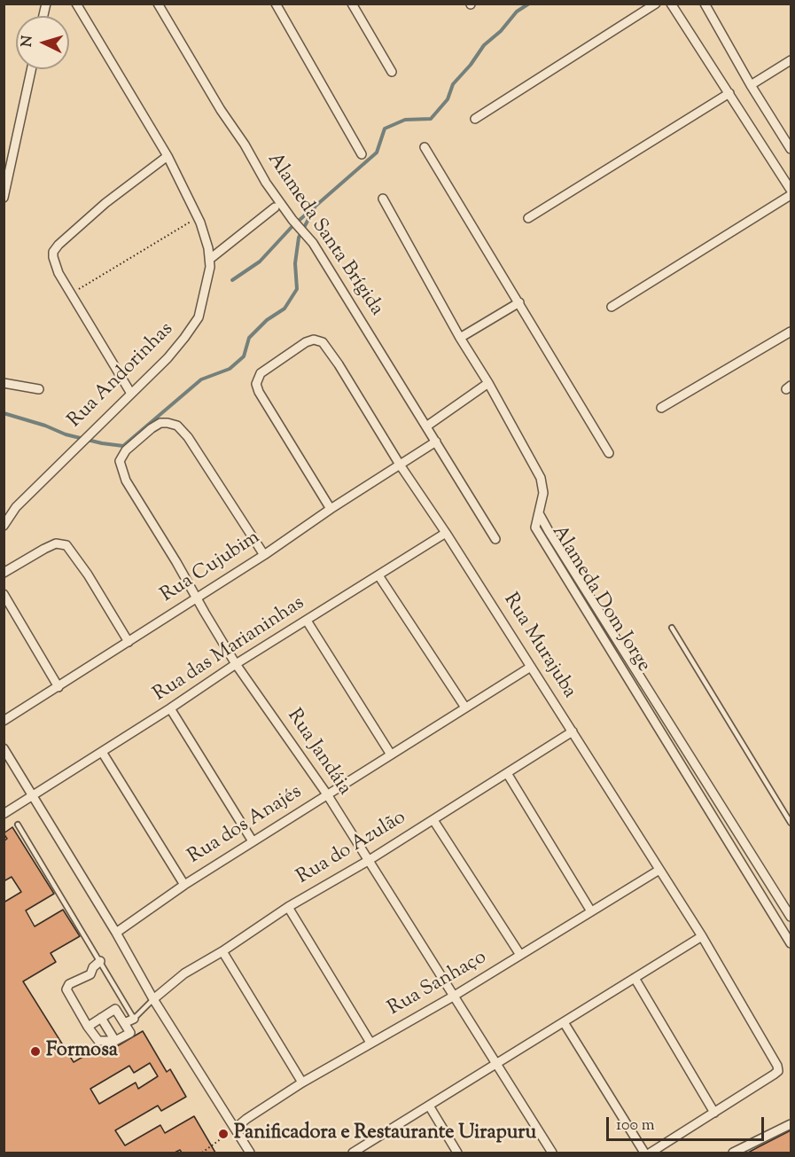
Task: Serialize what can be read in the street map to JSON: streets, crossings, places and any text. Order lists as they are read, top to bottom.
{
  "streets": {
    "street": [
      "Alameda Santa Brígida",
      "Rua Andorinhas",
      "Rua Cujubim",
      "Alameda Dom Jorge",
      "Rua Murajuba",
      "Rua das Marianinhas",
      "Rua Jandáia",
      "Rua dos Anajés",
      "Rua do Azulão",
      "Rua Sanhaço"
    ]
  },
  "crossings": [
    ["Alameda Santa Brígida", "Rua Cujubim"],
    ["Rua Cujubim", "Rua Murajuba"],
    ["Rua Cujubim", "Rua Jandáia"],
    ["Rua Murajuba", "Rua das Marianinhas"],
    ["Rua Murajuba", "Rua dos Anajés"],
    ["Rua Murajuba", "Rua do Azulão"],
    ["Rua Murajuba", "Rua Sanhaço"],
    ["Rua das Marianinhas", "Rua Jandáia"],
    ["Rua Jandáia", "Rua dos Anajés"],
    ["Rua Jandáia", "Rua do Azulão"],
    ["Rua Jandáia", "Rua Sanhaço"]
  ],
  "places": ["Formosa", "Panificadora e Restaurante Uirapuru"],
  "scale_bar": "100 m",
  "north": "left"
}
